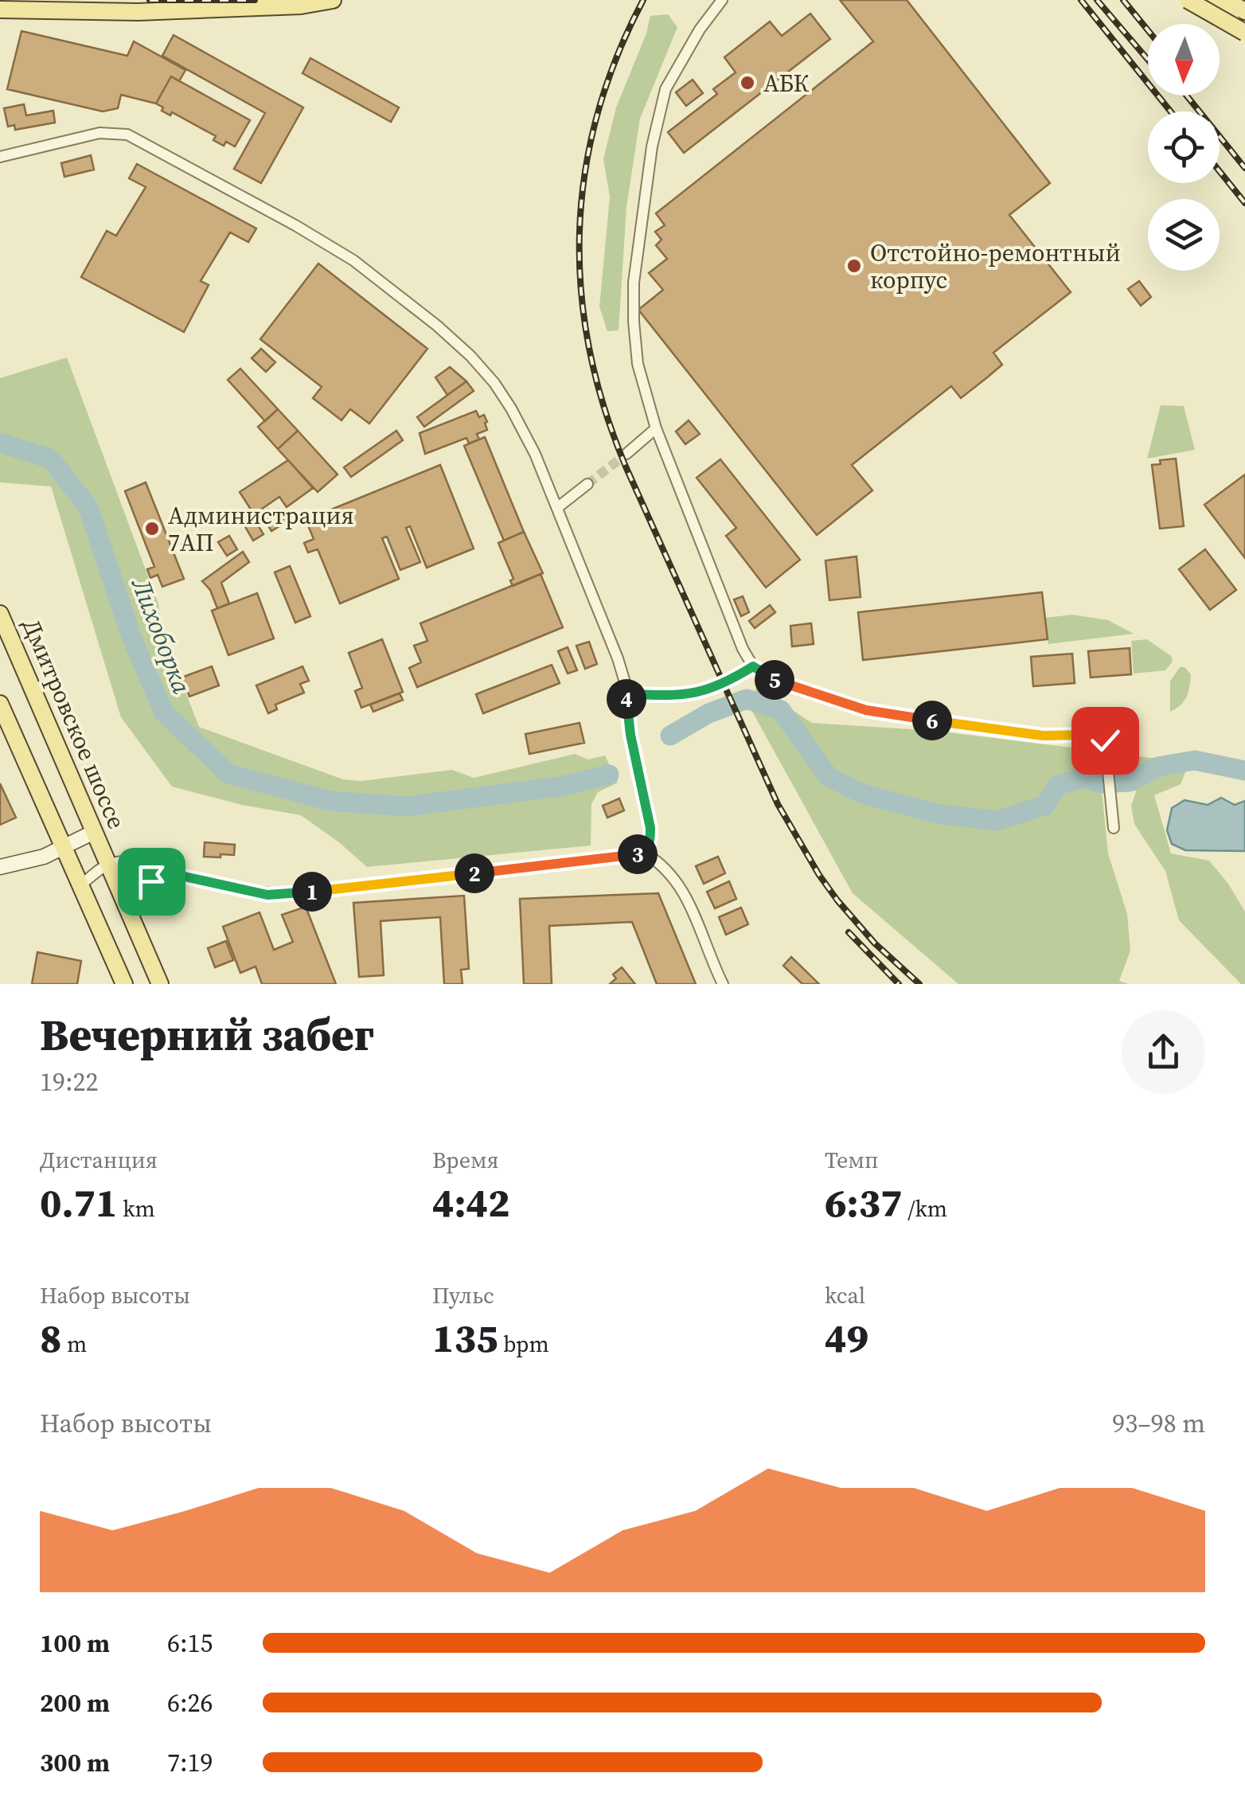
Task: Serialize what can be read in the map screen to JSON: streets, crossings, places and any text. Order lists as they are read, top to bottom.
{
  "streets": {
    "main road": ["Дмитровское шоссе"]
  },
  "water": ["Лихоборка"],
  "places": ["АБК", "Отстойно-ремонтный корпус", "Администрация 7АП"],
  "north": "bottom",
  "page": {
    "pins": [
      "5",
      "4",
      "6",
      "3",
      "2",
      "1"
    ],
    "heading": ["Вечерний забег", "19:22"],
    "stats": [
      ["Дистанция", "0.71 km"],
      ["Время", "4:42"],
      ["Темп", "6:37 /km"],
      ["Набор высоты", "8 m"],
      ["Пульс", "135 bpm"],
      ["kcal", "49"]
    ],
    "chart": ["Набор высоты", "93–98 m"],
    "list": [
      {
        "name": "100 m",
        "note": "6:15"
      },
      {
        "name": "200 m",
        "note": "6:26"
      },
      {
        "name": "300 m",
        "note": "7:19"
      }
    ]
  }
}
